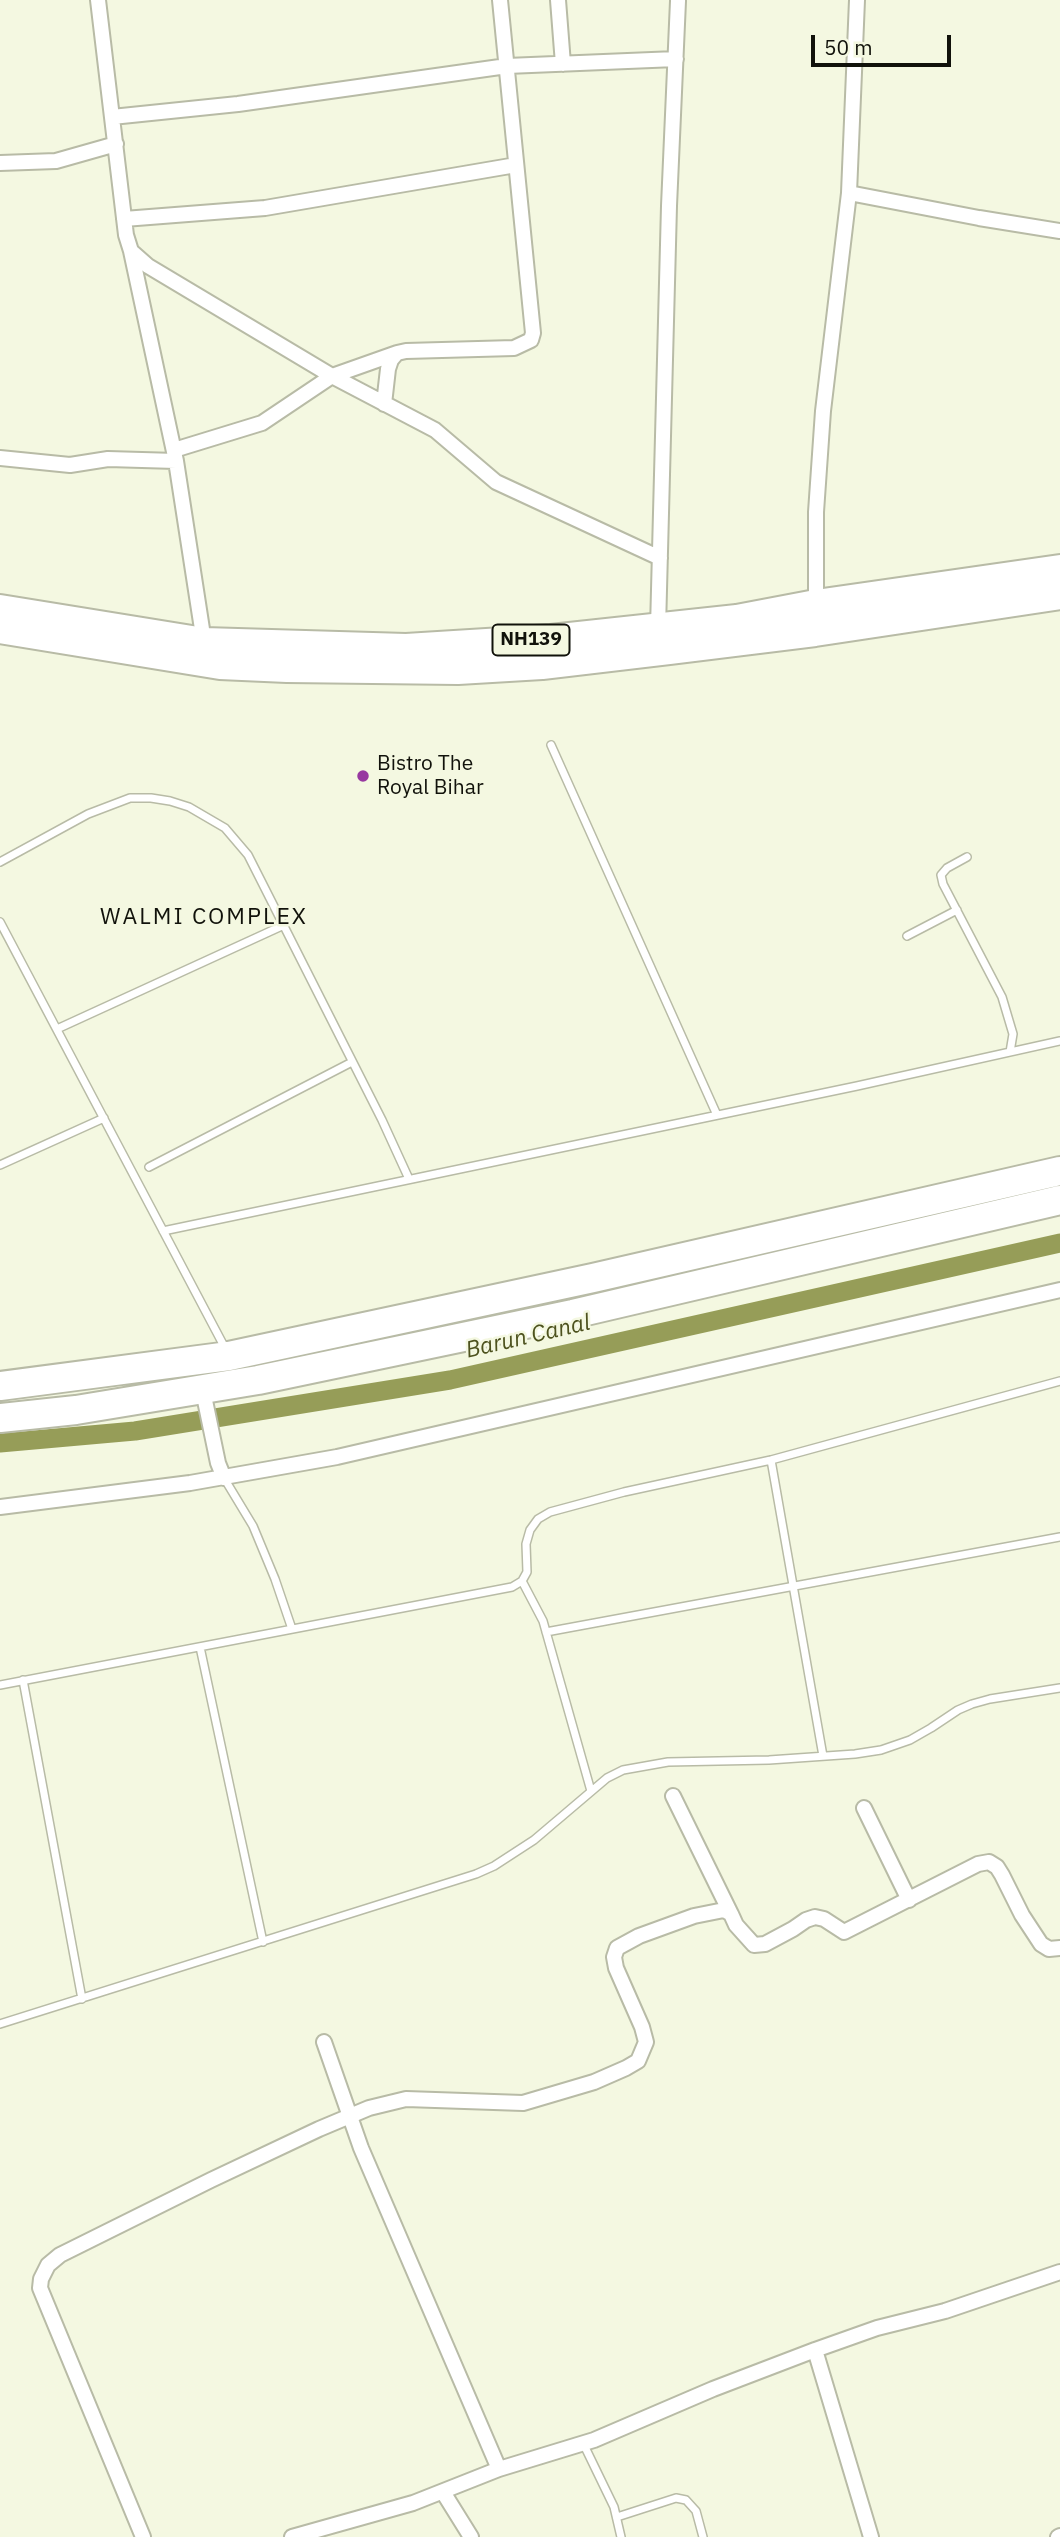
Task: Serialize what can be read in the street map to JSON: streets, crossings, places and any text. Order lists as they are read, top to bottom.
{
  "streets": {
    "highway": ["NH139"]
  },
  "districts": ["WALMI COMPLEX"],
  "water": ["Barun Canal"],
  "places": ["Bistro The Royal Bihar"],
  "scale_bar": "50 m"
}
